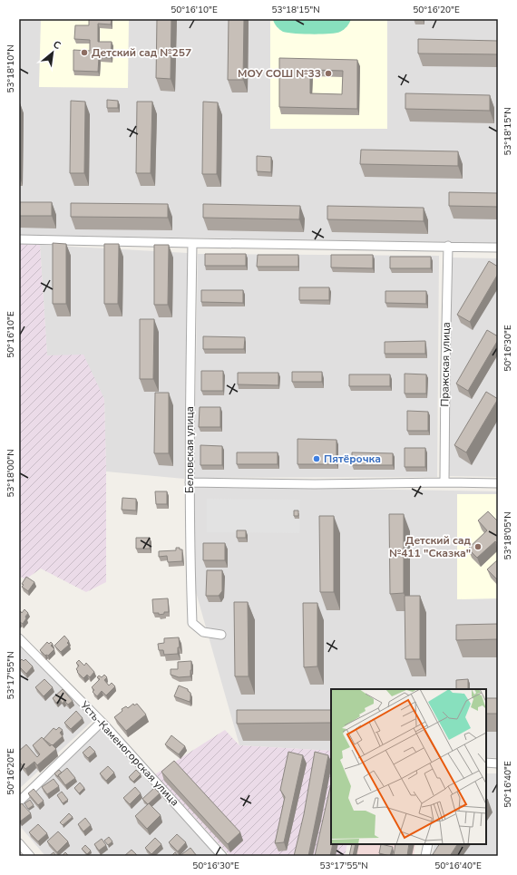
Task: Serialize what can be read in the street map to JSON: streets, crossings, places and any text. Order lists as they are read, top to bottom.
{
  "streets": {
    "street": ["Пражская улица", "Беловская улица", "Усть-Каменогорская улица"]
  },
  "places": [
    "Детский сад №257",
    "МОУ СОШ №33",
    "Пятёрочка",
    "Детский сад №411 \"Сказка\""
  ],
  "north": "top right",
  "coordinates": [
    "50°16'10\"E",
    "53°18'15\"N",
    "50°16'20\"E",
    "53°18'10\"N",
    "50°16'30\"E",
    "53°18'00\"N",
    "53°18'05\"N",
    "53°17'55\"N",
    "50°16'40\"E"
  ]
}
